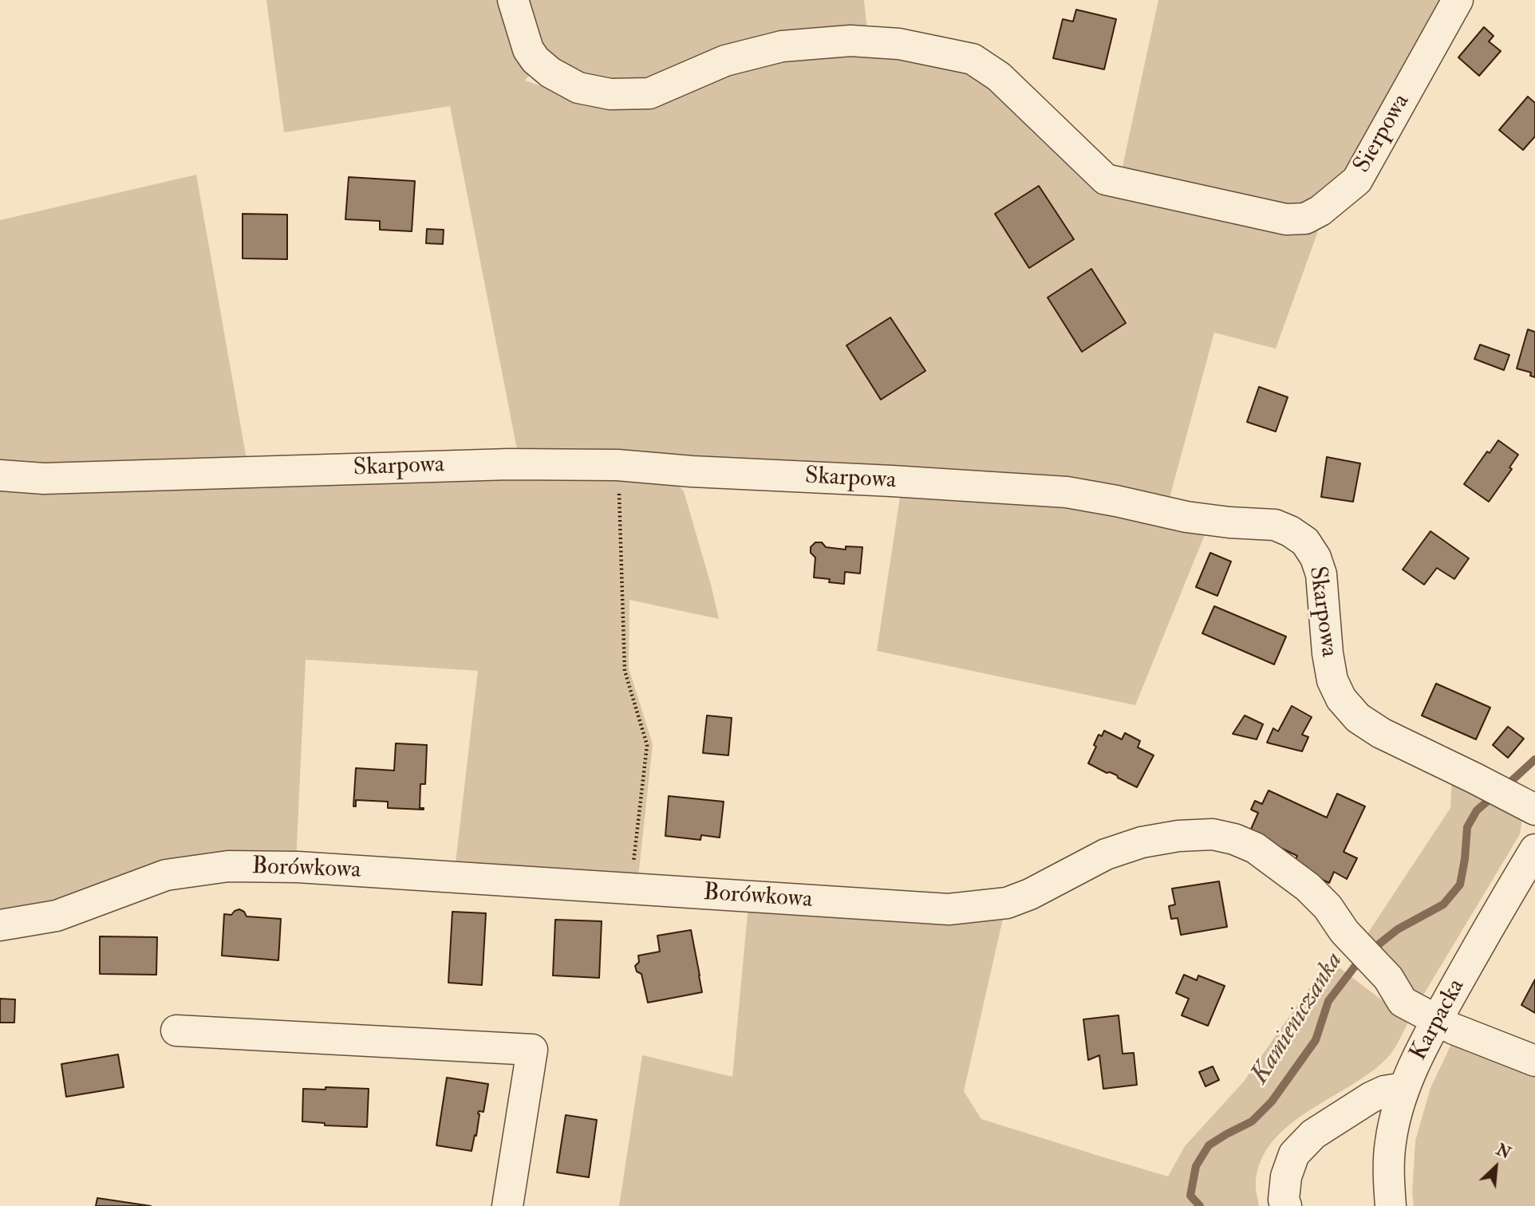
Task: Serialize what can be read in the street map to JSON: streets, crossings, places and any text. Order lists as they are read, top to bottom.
{
  "streets": {
    "street": [
      "Sierpowa",
      "Skarpowa",
      "Borówkowa",
      "Karpacka"
    ]
  },
  "crossings": [
    ["Borówkowa", "Karpacka"]
  ],
  "water": ["Kamieniczanka"],
  "north": "top right"
}
